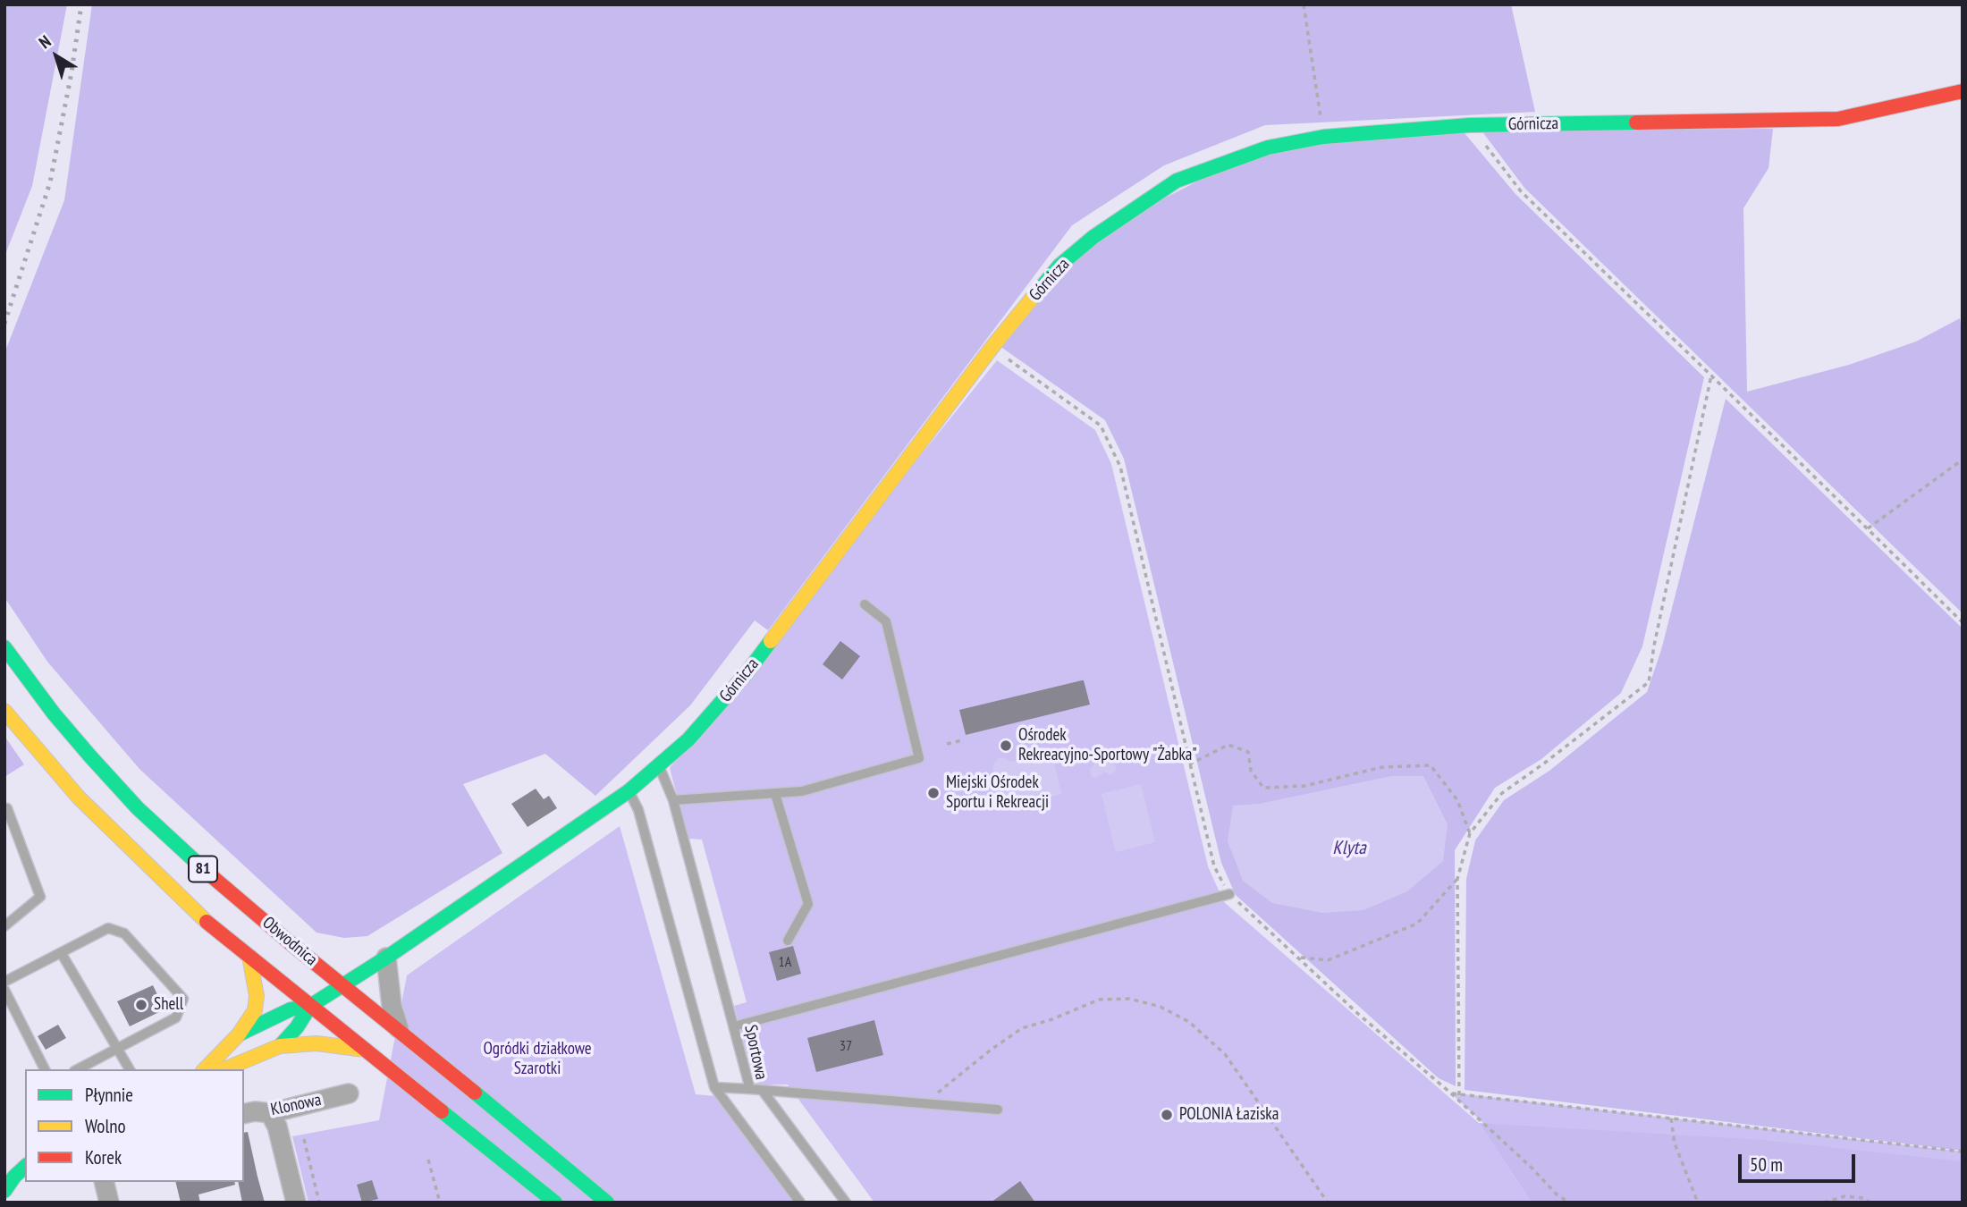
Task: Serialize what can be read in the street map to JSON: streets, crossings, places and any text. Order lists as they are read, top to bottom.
{
  "streets": {
    "street": [
      "Górnicza",
      "81",
      "Obwodnica",
      "Klonowa"
    ],
    "lane": ["Sportowa"]
  },
  "crossings": [
    ["Górnicza", "81"],
    ["Górnicza", "Obwodnica"],
    ["Górnicza", "Sportowa"]
  ],
  "water": ["Klyta"],
  "parks": ["Ogródki działkowe Szarotki"],
  "places": [
    "Ośrodek Rekreacyjno-Sportowy \"Żabka\"",
    "Miejski Ośrodek Sportu i Rekreacji",
    "Shell",
    "POLONIA Łaziska"
  ],
  "house_numbers": ["1A", "37"],
  "legend": ["Płynnie", "Wolno", "Korek"],
  "scale_bar": "50 m",
  "north": "top left"
}
